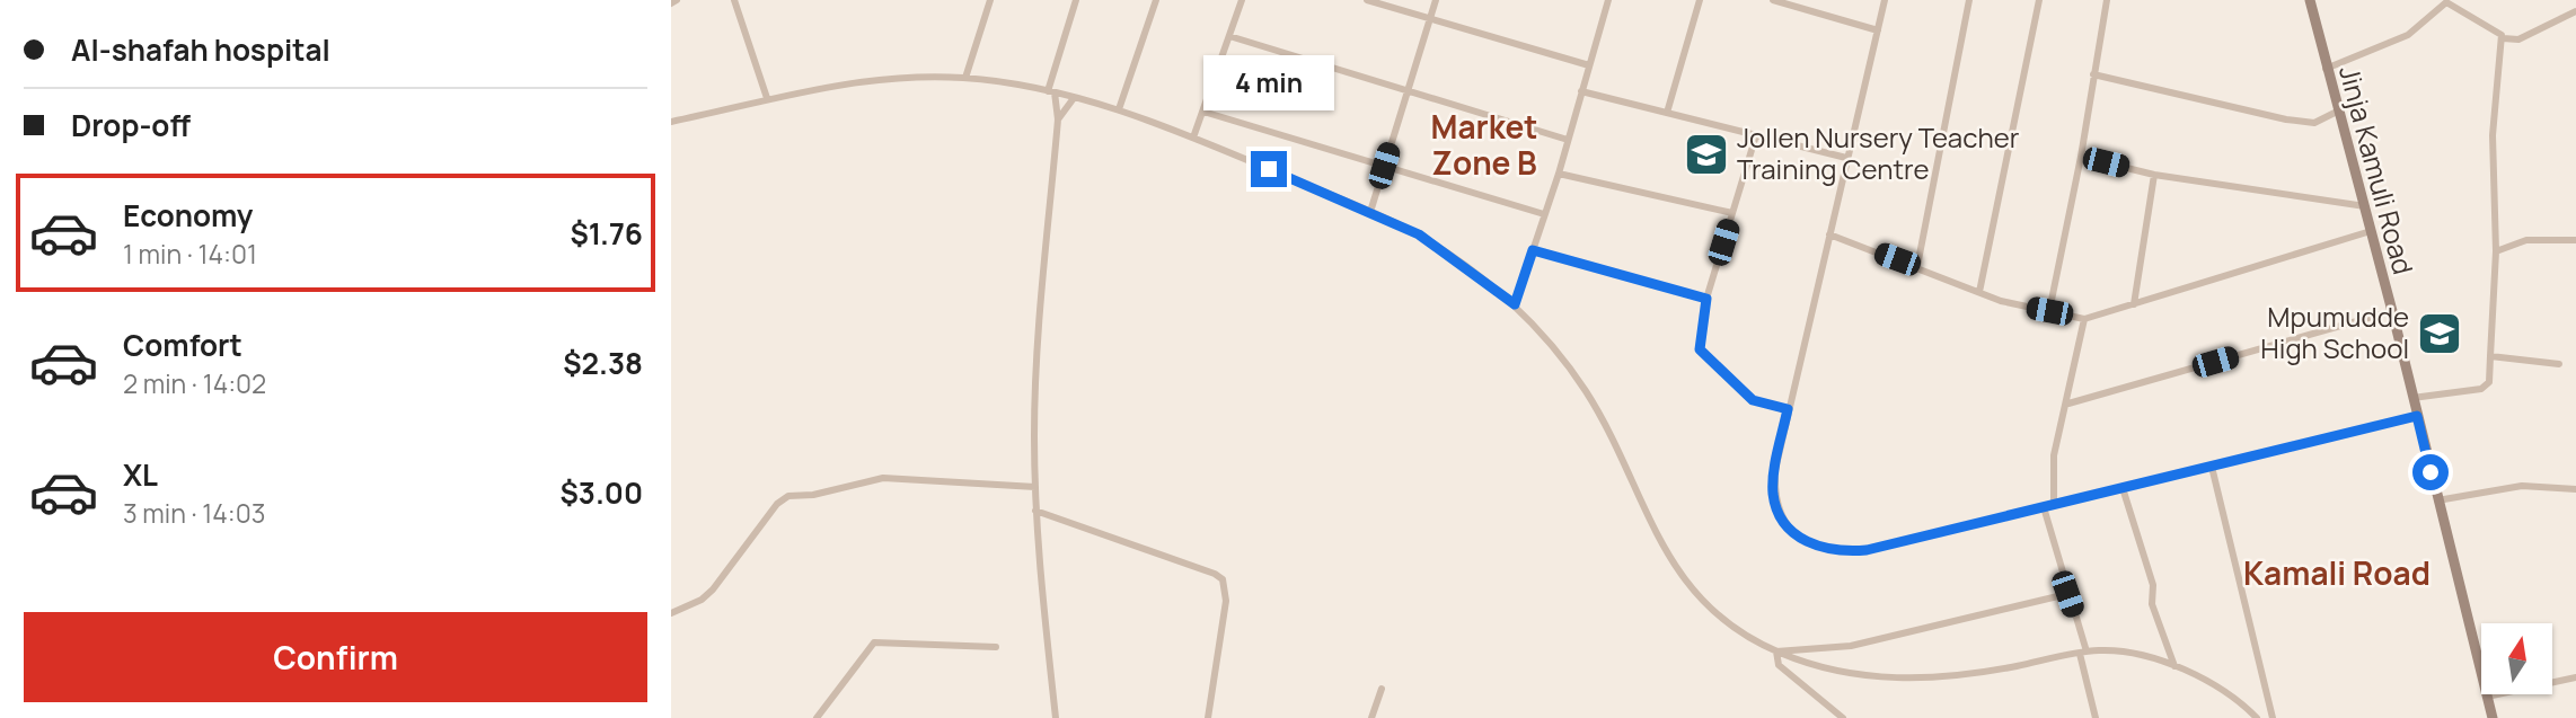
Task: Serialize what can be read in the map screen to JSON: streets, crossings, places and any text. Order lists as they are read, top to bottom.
{
  "streets": {
    "main road": ["Jinja Kamuli Road"]
  },
  "districts": ["Market Zone B", "Kamali Road"],
  "places": {
    "school or university": ["Jollen Nursery Teacher Training Centre", "Mpumudde High School"]
  },
  "north": "top",
  "page": {
    "banner": ["Al-shafah hospital", "Drop-off"],
    "bubble": "4 min",
    "list": [
      {
        "name": "Economy",
        "note": "1 min · 14:01",
        "value": "$1.76"
      },
      {
        "name": "Comfort",
        "note": "2 min · 14:02",
        "value": "$2.38"
      },
      {
        "name": "XL",
        "note": "3 min · 14:03",
        "value": "$3.00"
      }
    ],
    "buttons": "Confirm"
  }
}
